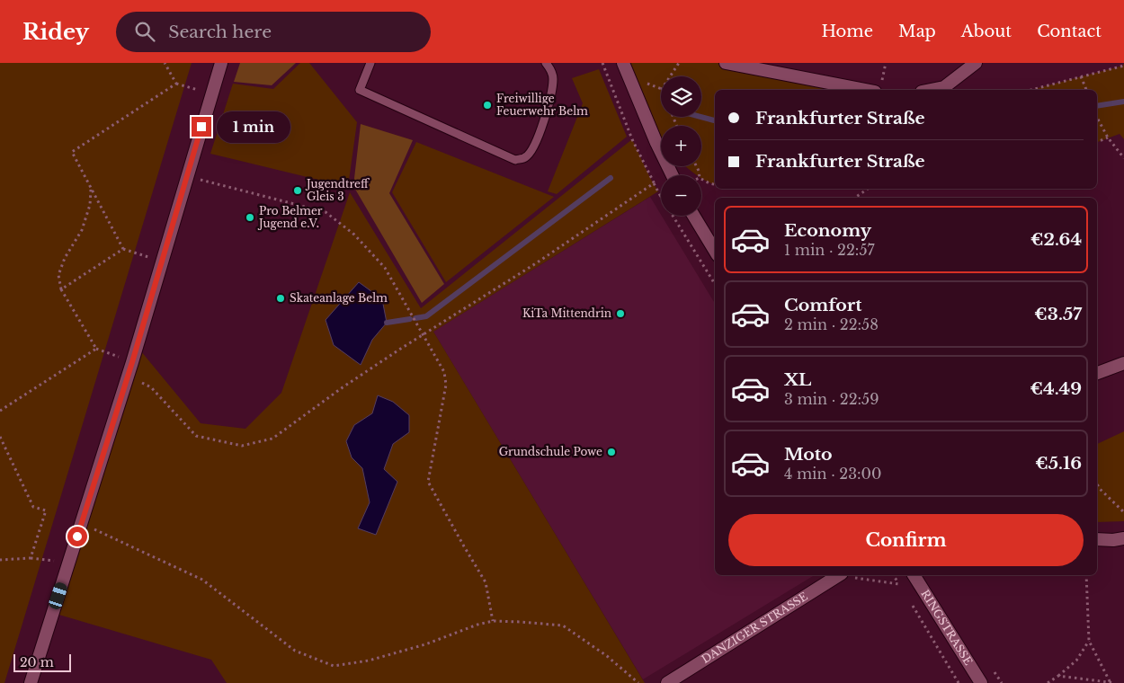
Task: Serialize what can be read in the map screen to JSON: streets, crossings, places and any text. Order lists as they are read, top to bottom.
{
  "streets": {
    "street": ["DANZIGER STRASSE", "RINGSTRASSE"]
  },
  "places": [
    "Freiwillige Feuerwehr Belm",
    "Jugendtreff Gleis 3",
    "Pro Belmer Jugend e.V.",
    "Skateanlage Belm",
    "KiTa Mittendrin",
    "Grundschule Powe"
  ],
  "scale_bar": "20 m",
  "page": {
    "header": "Ridey",
    "search": "Search here",
    "nav": [
      "Home",
      "Map",
      "About",
      "Contact"
    ],
    "map_buttons": ["+", "−"],
    "banner": ["Frankfurter Straße", "Frankfurter Straße"],
    "bubble": "1 min",
    "list": [
      {
        "name": "Economy",
        "note": "1 min · 22:57",
        "value": "€2.64"
      },
      {
        "name": "Comfort",
        "note": "2 min · 22:58",
        "value": "€3.57"
      },
      {
        "name": "XL",
        "note": "3 min · 22:59",
        "value": "€4.49"
      },
      {
        "name": "Moto",
        "note": "4 min · 23:00",
        "value": "€5.16"
      }
    ],
    "buttons": "Confirm",
    "scale": "20 m"
  }
}
